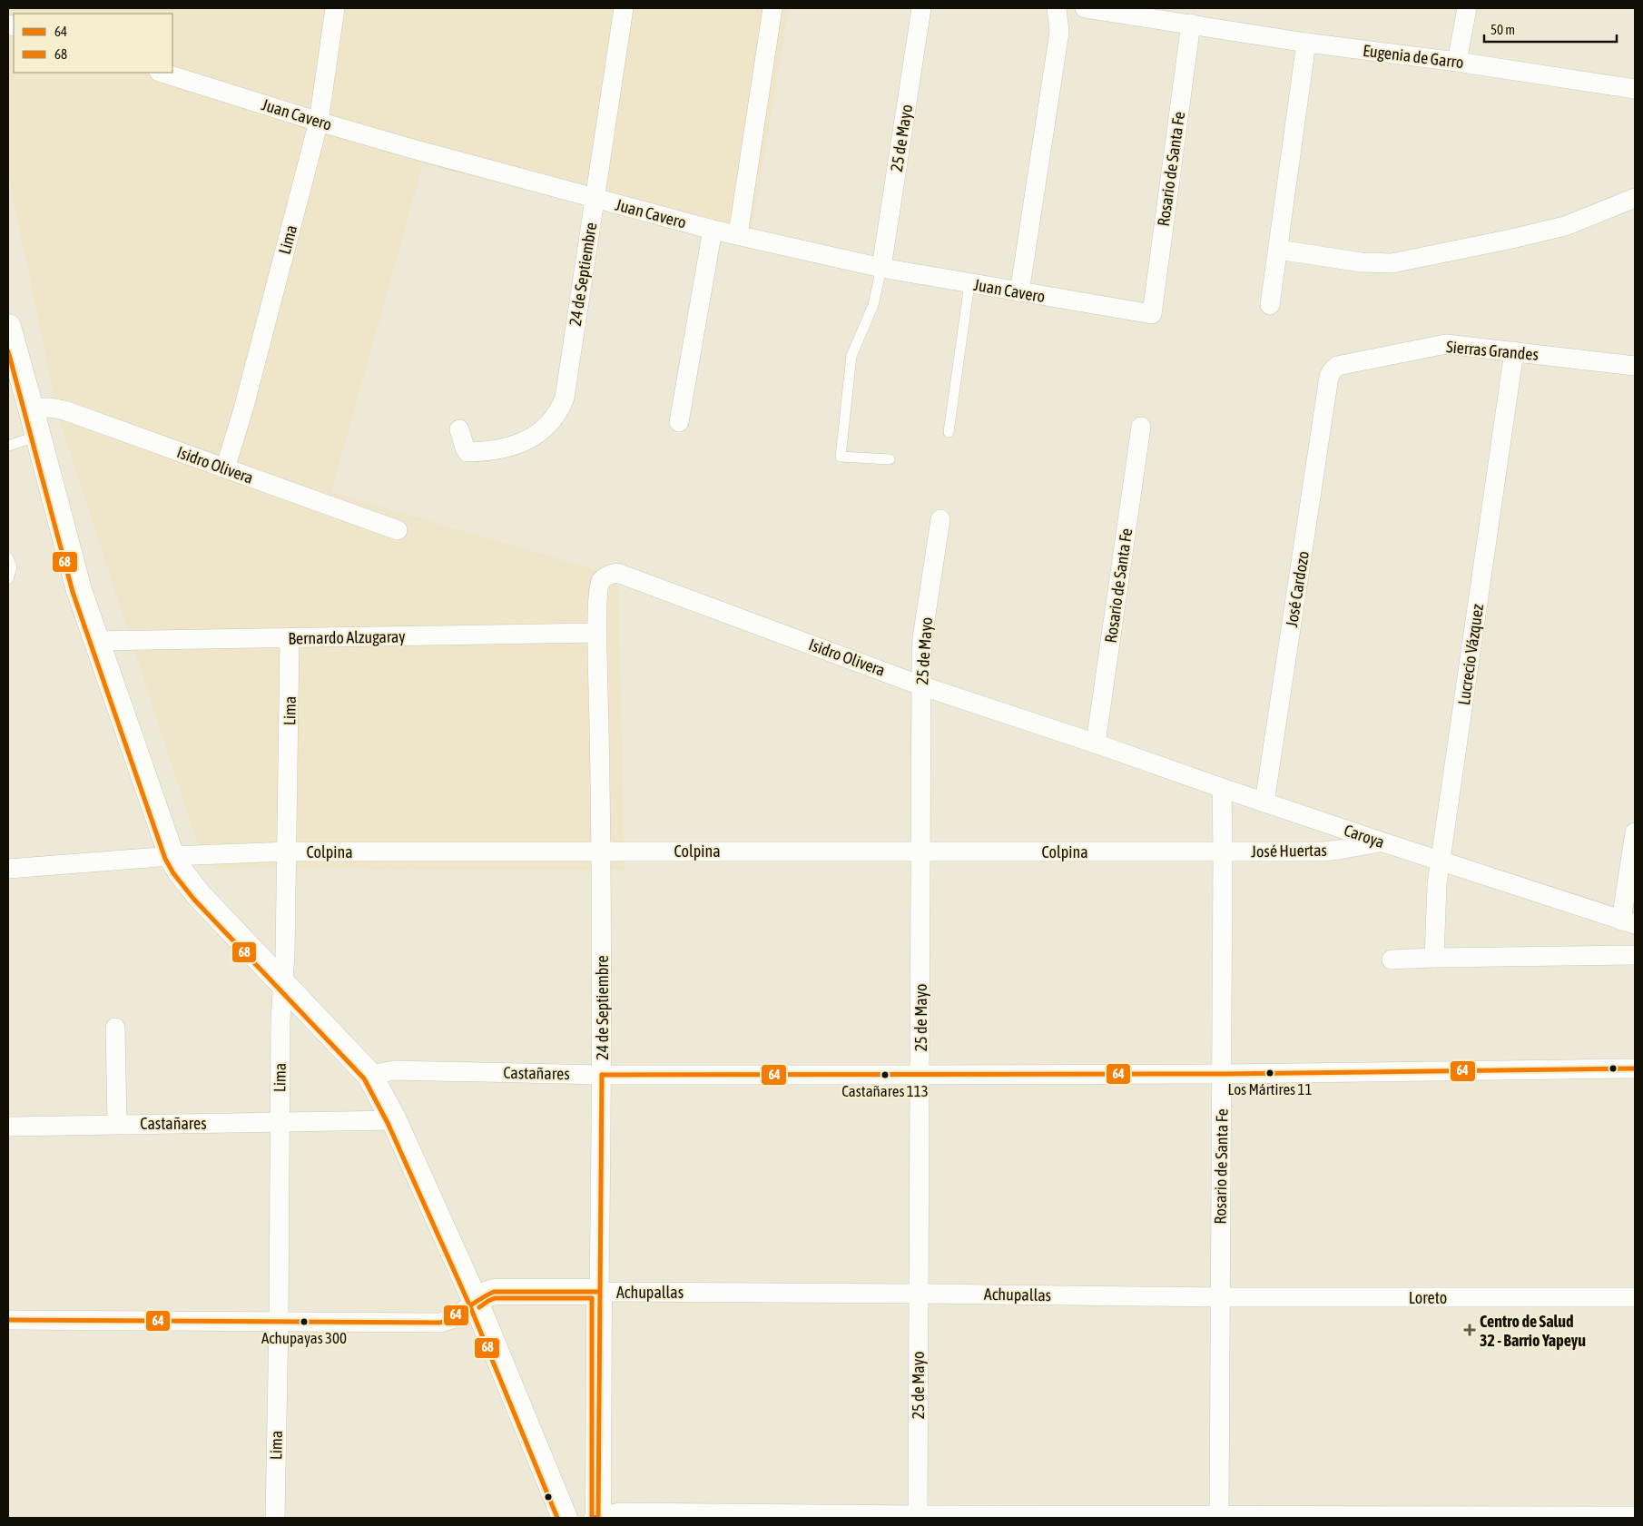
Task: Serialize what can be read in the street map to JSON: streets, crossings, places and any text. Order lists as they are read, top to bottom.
{
  "streets": {
    "main road": ["24 de Septiembre", "Achupallas"],
    "street": [
      "Eugenia de Garro",
      "Juan Cavero",
      "25 de Mayo",
      "Rosario de Santa Fe",
      "Lima",
      "Sierras Grandes",
      "Isidro Olivera",
      "José Cardozo",
      "Bernardo Alzugaray",
      "Lucrecio Vázquez",
      "Caroya",
      "Colpina",
      "José Huertas",
      "Castañares",
      "Loreto"
    ]
  },
  "crossings": [
    ["Eugenia de Garro", "Rosario de Santa Fe"],
    ["Juan Cavero", "25 de Mayo"],
    ["Juan Cavero", "Rosario de Santa Fe"],
    ["Juan Cavero", "Lima"],
    ["Juan Cavero", "24 de Septiembre"],
    ["25 de Mayo", "Isidro Olivera"],
    ["25 de Mayo", "Colpina"],
    ["25 de Mayo", "Castañares"],
    ["25 de Mayo", "Achupallas"],
    ["Rosario de Santa Fe", "Isidro Olivera"],
    ["Rosario de Santa Fe", "Caroya"],
    ["Rosario de Santa Fe", "Colpina"],
    ["Rosario de Santa Fe", "José Huertas"],
    ["Rosario de Santa Fe", "Castañares"],
    ["Rosario de Santa Fe", "Achupallas"],
    ["Rosario de Santa Fe", "Loreto"],
    ["Lima", "Isidro Olivera"],
    ["Lima", "Bernardo Alzugaray"],
    ["Lima", "Colpina"],
    ["Lima", "Castañares"],
    ["Lima", "Achupallas"],
    ["24 de Septiembre", "Isidro Olivera"],
    ["24 de Septiembre", "Bernardo Alzugaray"],
    ["24 de Septiembre", "Colpina"],
    ["24 de Septiembre", "Castañares"],
    ["24 de Septiembre", "Achupallas"],
    ["Sierras Grandes", "José Cardozo"],
    ["Sierras Grandes", "Lucrecio Vázquez"],
    ["Isidro Olivera", "Caroya"],
    ["José Cardozo", "Caroya"],
    ["Lucrecio Vázquez", "Caroya"],
    ["Caroya", "José Huertas"],
    ["Colpina", "José Huertas"],
    ["Achupallas", "Loreto"]
  ],
  "places": {
    "other": ["Los Mártires 11", "Castañares 113", "Achupayas 300"],
    "health": ["Centro de Salud 32 - Barrio Yapeyu"]
  },
  "lines": ["transit line 68", "transit line 64"],
  "legend": ["64", "68"],
  "scale_bar": "50 m"
}
